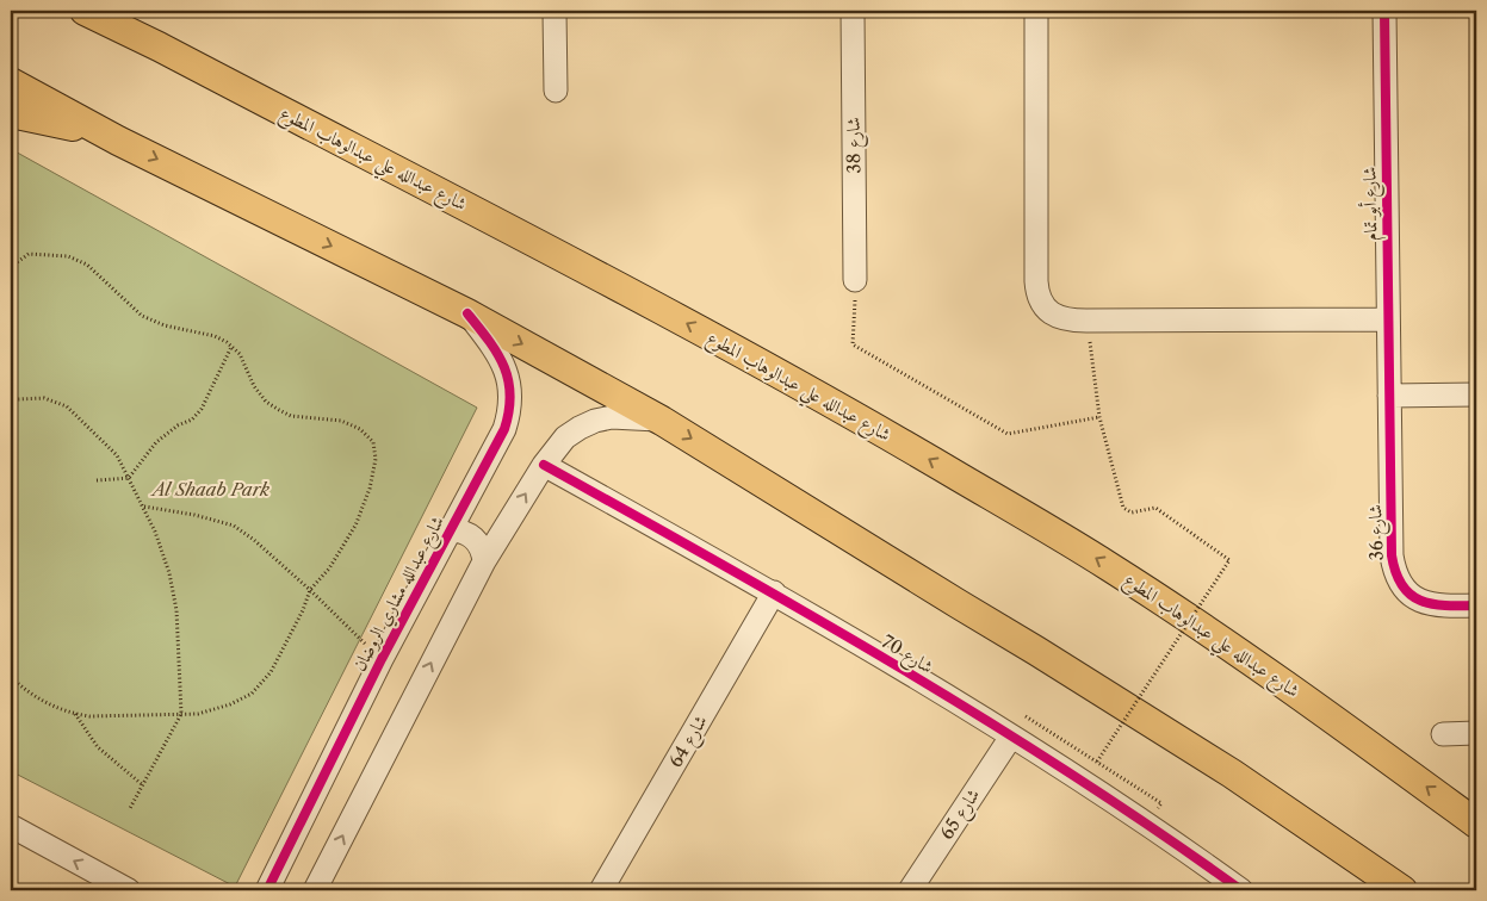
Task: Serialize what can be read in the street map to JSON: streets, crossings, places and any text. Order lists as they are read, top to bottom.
{
  "streets": {
    "main road": ["شارع عبدالله علي عبدالوهاب المطوع"],
    "street": [
      "شارع 38",
      "شارع أبو تمام",
      "شارع 36",
      "شارع عبدالله مشاري الروضان",
      "شارع 70",
      "شارع 64",
      "شارع 65"
    ]
  },
  "crossings": [
    ["شارع أبو تمام", "شارع 36"],
    ["شارع 70", "شارع 64"],
    ["شارع 70", "شارع 65"]
  ],
  "parks": ["Al Shaab Park"]
}
